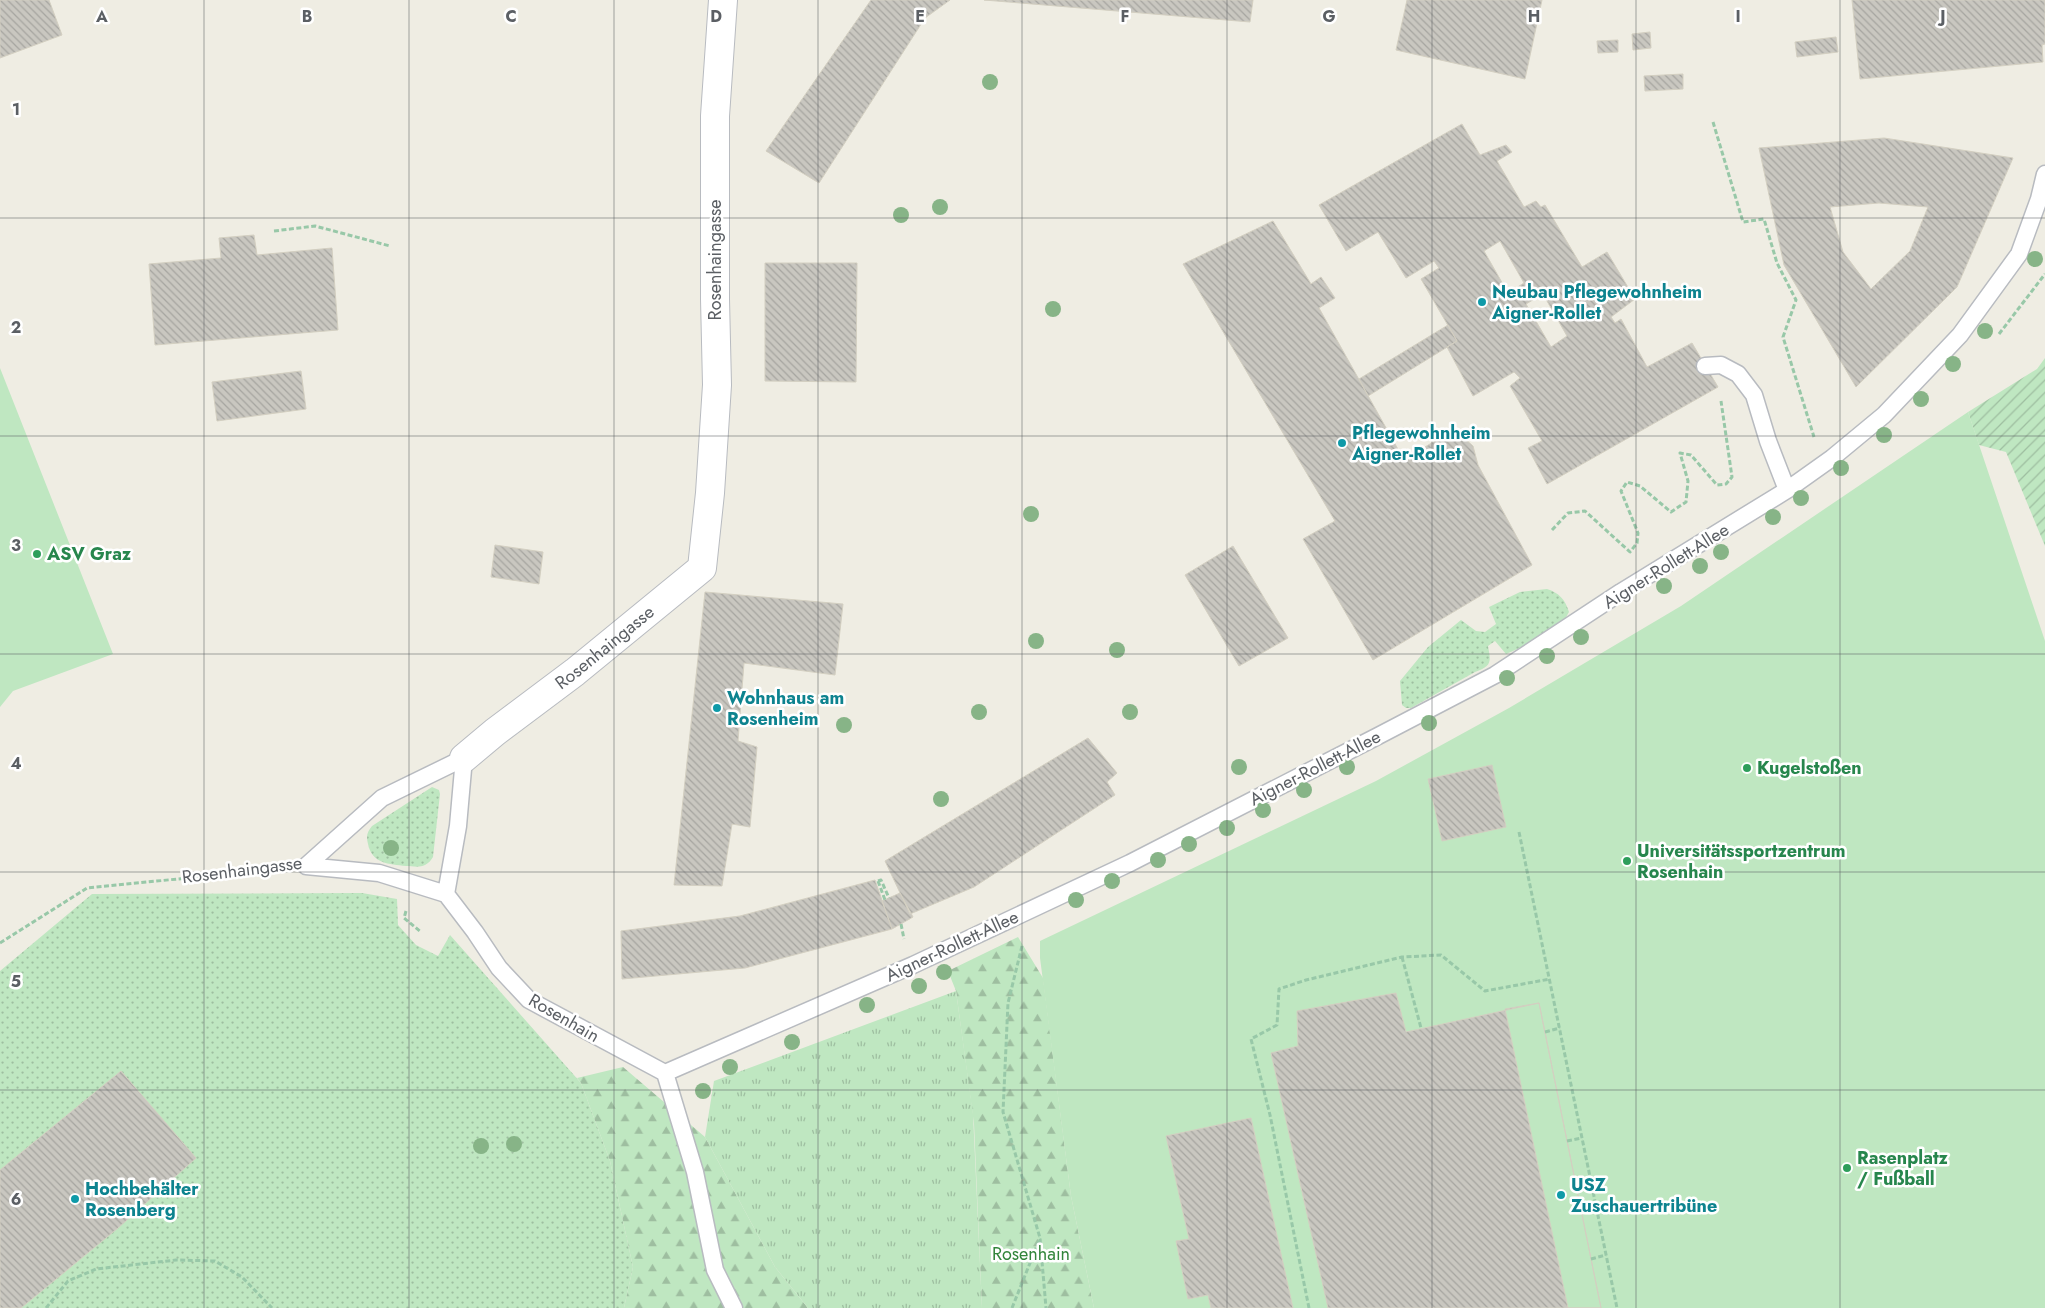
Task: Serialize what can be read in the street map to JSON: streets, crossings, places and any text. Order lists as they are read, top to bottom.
{
  "streets": {
    "street": ["Rosenhaingasse"],
    "lane": ["Aigner-Rollett-Allee", "Rosenhain"]
  },
  "crossings": [
    ["Aigner-Rollett-Allee", "Rosenhain"]
  ],
  "parks": ["Rosenhain"],
  "places": [
    "Neubau Pflegewohnheim Aigner-Rollet",
    "Pflegewohnheim Aigner-Rollet",
    "ASV Graz",
    "Wohnhaus am Rosenheim",
    "Kugelstoßen",
    "Universitätssportzentrum Rosenhain",
    "Rasenplatz / Fußball",
    "USZ Zuschauertribüne",
    "Hochbehälter Rosenberg"
  ],
  "grid": {
    "columns": [
      "A",
      "B",
      "C",
      "D",
      "E",
      "F",
      "G",
      "H",
      "I",
      "J"
    ],
    "rows": [
      "1",
      "2",
      "3",
      "4",
      "5",
      "6"
    ]
  }
}
